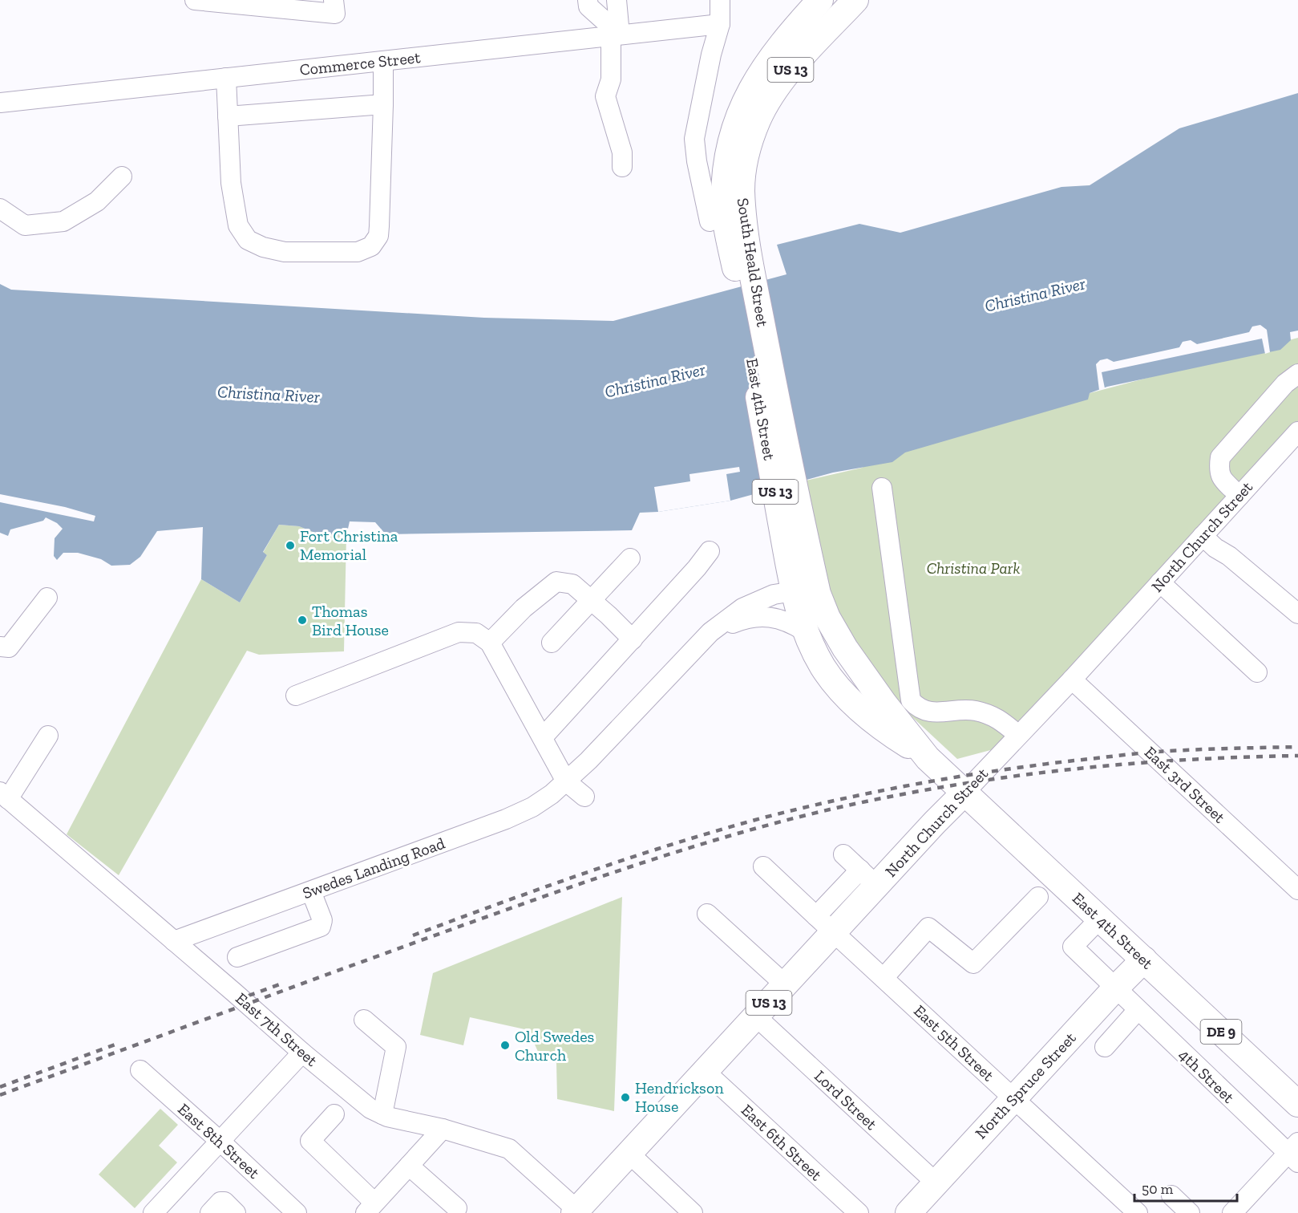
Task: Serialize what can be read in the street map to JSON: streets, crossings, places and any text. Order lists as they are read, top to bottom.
{
  "streets": {
    "main road": [
      "US 13",
      "South Heald Street",
      "East 4th Street",
      "North Church Street",
      "DE 9",
      "North Spruce Street"
    ],
    "street": [
      "Commerce Street",
      "East 3rd Street",
      "Swedes Landing Road",
      "East 7th Street",
      "East 5th Street",
      "4th Street",
      "Lord Street",
      "East 8th Street",
      "East 6th Street"
    ]
  },
  "crossings": [
    ["South Heald Street", "East 4th Street"],
    ["East 4th Street", "North Church Street"],
    ["East 4th Street", "Swedes Landing Road"],
    ["East 4th Street", "4th Street"],
    ["East 4th Street", "North Spruce Street"],
    ["North Church Street", "East 3rd Street"],
    ["North Church Street", "East 7th Street"],
    ["North Church Street", "East 5th Street"],
    ["North Church Street", "Lord Street"],
    ["North Church Street", "East 6th Street"],
    ["Swedes Landing Road", "East 7th Street"],
    ["East 5th Street", "North Spruce Street"],
    ["4th Street", "North Spruce Street"],
    ["North Spruce Street", "Lord Street"]
  ],
  "water": ["Christina River"],
  "parks": ["Christina Park"],
  "places": [
    "Fort Christina Memorial",
    "Thomas Bird House",
    "Old Swedes Church",
    "Hendrickson House"
  ],
  "scale_bar": "50 m"
}
